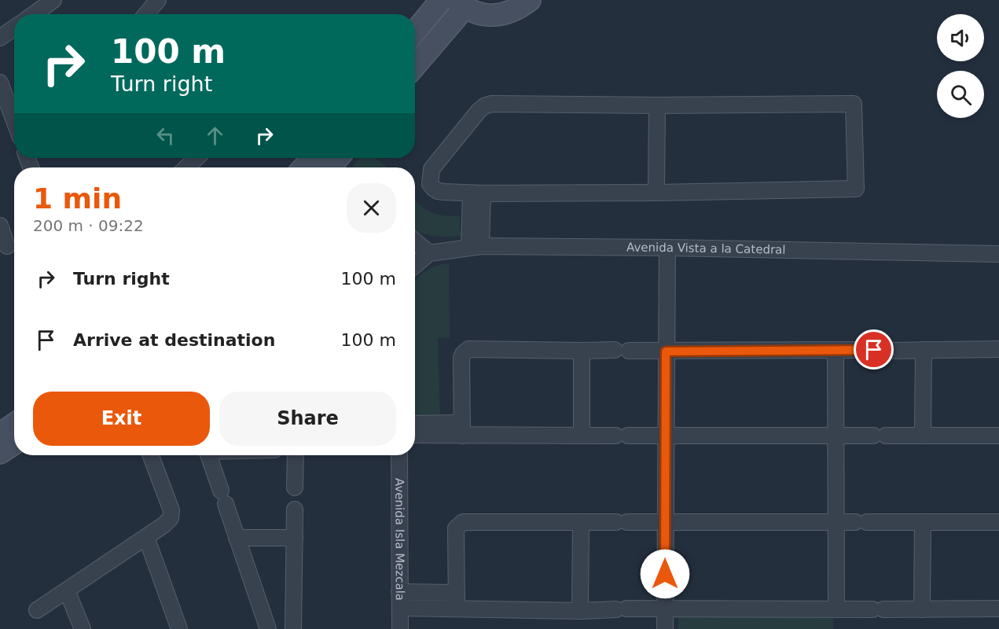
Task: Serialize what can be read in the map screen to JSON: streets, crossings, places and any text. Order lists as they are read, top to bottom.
{
  "streets": {
    "street": ["Avenida Vista a la Catedral", "Avenida Isla Mezcala"]
  },
  "page": {
    "turn": ["100 m", "Turn right"],
    "heading": ["1 min", "200 m · 09:22"],
    "list": [
      {
        "name": "Turn right",
        "value": "100 m"
      },
      {
        "name": "Arrive at destination",
        "value": "100 m"
      }
    ],
    "buttons": ["Exit", "Share"]
  }
}
